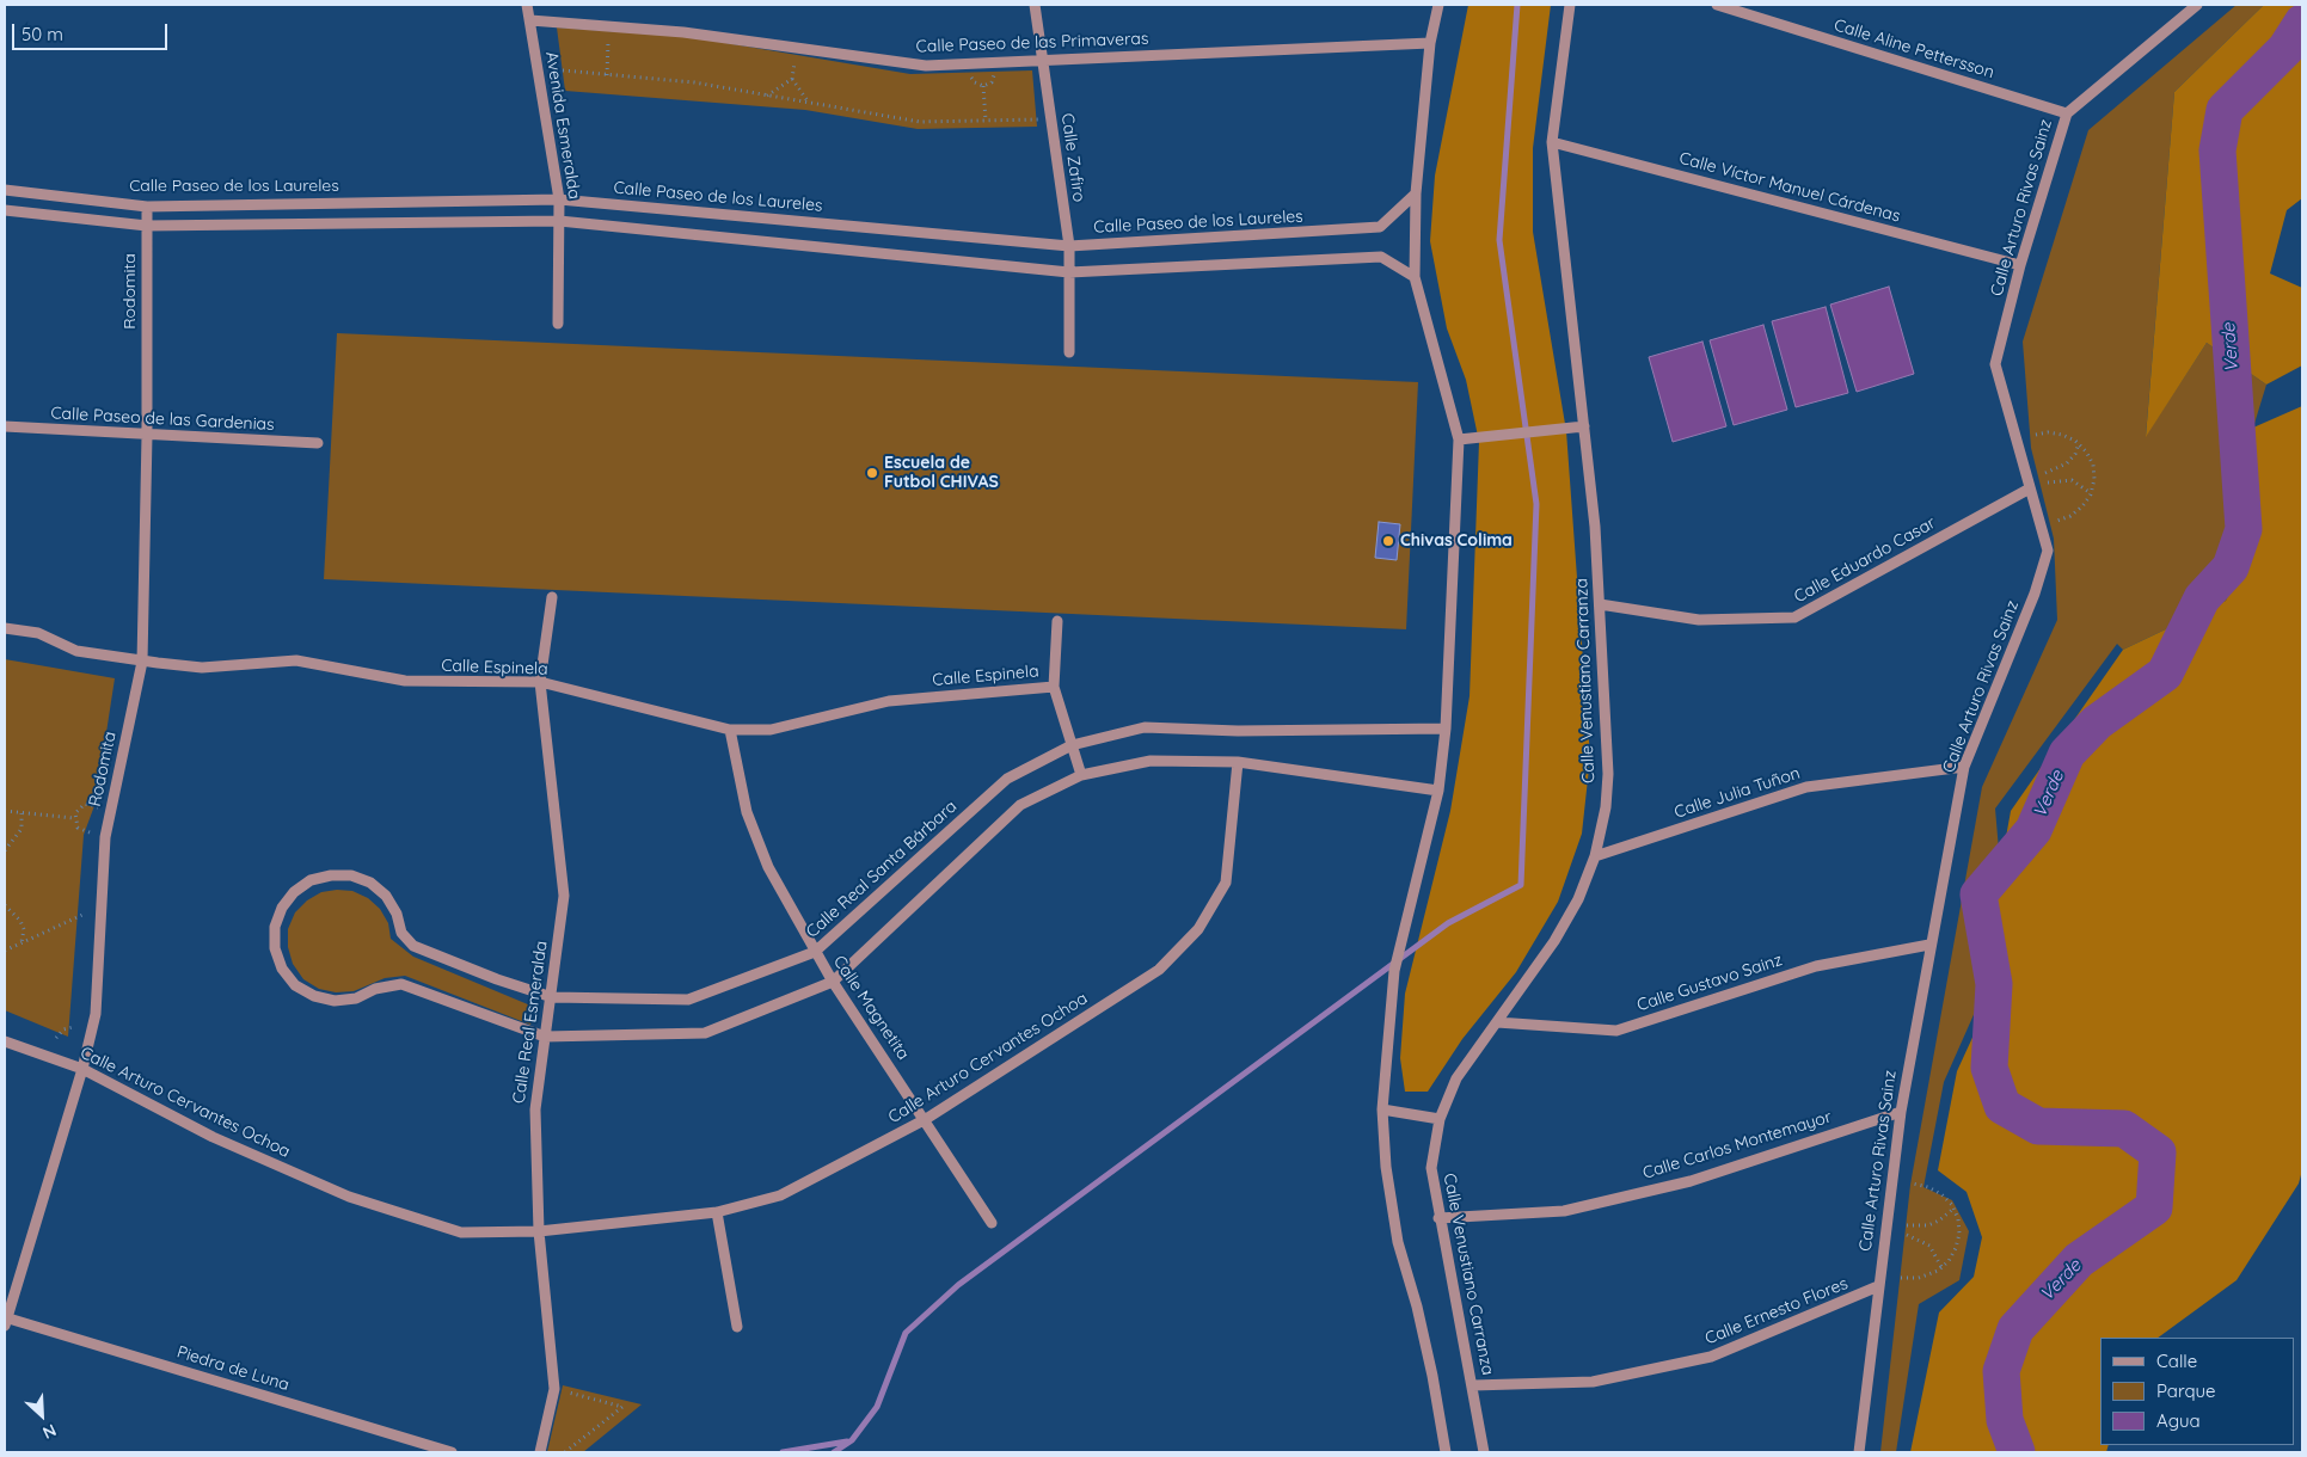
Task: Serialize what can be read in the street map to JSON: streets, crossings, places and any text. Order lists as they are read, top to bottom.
{
  "streets": {
    "street": [
      "Calle Paseo de las Primaveras",
      "Calle Aline Pettersson",
      "Avenida Esmeralda",
      "Calle Zafiro",
      "Calle Paseo de los Laureles",
      "Calle Víctor Manuel Cárdenas",
      "Calle Arturo Rivas Sainz",
      "Rodomita",
      "Calle Paseo de las Gardenias",
      "Calle Eduardo Casar",
      "Calle Espinela",
      "Calle Venustiano Carranza",
      "Calle Julia Tuñon",
      "Calle Real Santa Bárbara",
      "Calle Gustavo Sainz",
      "Calle Magnetita",
      "Calle Real Esmeralda",
      "Calle Arturo Cervantes Ochoa",
      "Calle Carlos Montemayor",
      "Calle Ernesto Flores",
      "Piedra de Luna"
    ]
  },
  "crossings": [
    ["Calle Paseo de las Primaveras", "Avenida Esmeralda"],
    ["Calle Paseo de las Primaveras", "Calle Zafiro"],
    ["Calle Aline Pettersson", "Calle Arturo Rivas Sainz"],
    ["Avenida Esmeralda", "Calle Paseo de los Laureles"],
    ["Calle Zafiro", "Calle Paseo de los Laureles"],
    ["Calle Paseo de los Laureles", "Rodomita"],
    ["Calle Víctor Manuel Cárdenas", "Calle Arturo Rivas Sainz"],
    ["Calle Víctor Manuel Cárdenas", "Calle Venustiano Carranza"],
    ["Calle Arturo Rivas Sainz", "Calle Eduardo Casar"],
    ["Calle Arturo Rivas Sainz", "Calle Julia Tuñon"],
    ["Calle Arturo Rivas Sainz", "Calle Gustavo Sainz"],
    ["Calle Arturo Rivas Sainz", "Calle Carlos Montemayor"],
    ["Calle Arturo Rivas Sainz", "Calle Ernesto Flores"],
    ["Rodomita", "Calle Paseo de las Gardenias"],
    ["Rodomita", "Calle Espinela"],
    ["Rodomita", "Calle Arturo Cervantes Ochoa"],
    ["Rodomita", "Piedra de Luna"],
    ["Calle Eduardo Casar", "Calle Venustiano Carranza"],
    ["Calle Espinela", "Calle Magnetita"],
    ["Calle Espinela", "Calle Real Esmeralda"],
    ["Calle Venustiano Carranza", "Calle Julia Tuñon"],
    ["Calle Venustiano Carranza", "Calle Gustavo Sainz"],
    ["Calle Venustiano Carranza", "Calle Carlos Montemayor"],
    ["Calle Venustiano Carranza", "Calle Ernesto Flores"],
    ["Calle Real Santa Bárbara", "Calle Magnetita"],
    ["Calle Real Santa Bárbara", "Calle Real Esmeralda"],
    ["Calle Real Santa Bárbara", "Calle Arturo Cervantes Ochoa"],
    ["Calle Magnetita", "Calle Arturo Cervantes Ochoa"],
    ["Calle Real Esmeralda", "Calle Arturo Cervantes Ochoa"]
  ],
  "water": ["Verde"],
  "places": ["Escuela de Futbol CHIVAS", "Chivas Colima"],
  "legend": ["Calle", "Parque", "Agua"],
  "scale_bar": "50 m",
  "north": "bottom right"
}
